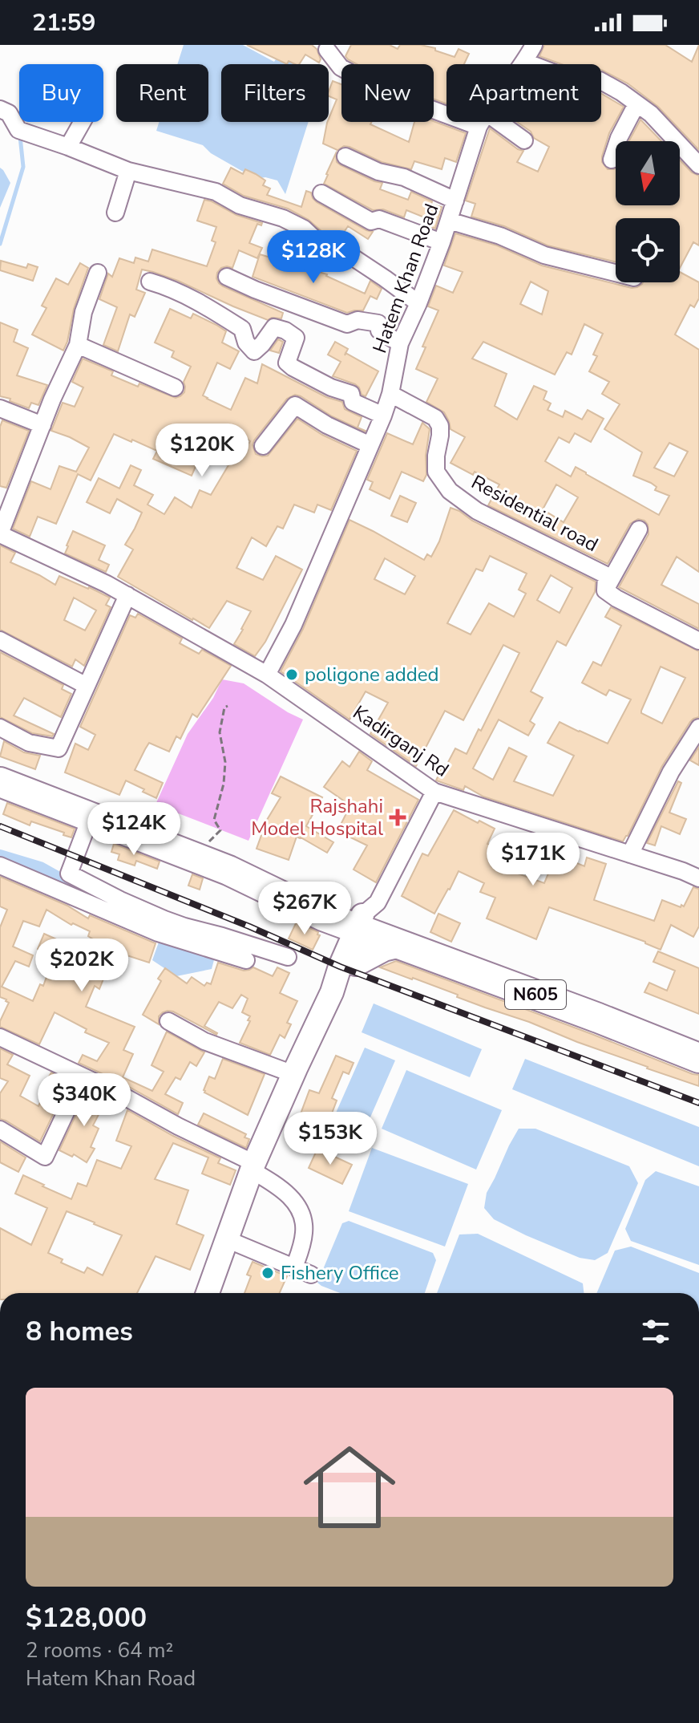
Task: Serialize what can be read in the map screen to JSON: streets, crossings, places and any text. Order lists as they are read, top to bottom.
{
  "streets": {
    "highway": ["N605"],
    "street": ["Hatem Khan Road", "Residential road", "Kadirganj Rd"]
  },
  "crossings": [
    ["Hatem Khan Road", "Residential road"],
    ["Hatem Khan Road", "Kadirganj Rd"]
  ],
  "places": {
    "other": ["poligone added", "Fishery Office"],
    "health": ["Rajshahi Model Hospital"]
  },
  "north": "bottom",
  "page": {
    "status": "21:59",
    "chip": [
      "Buy",
      "Rent",
      "Filters",
      "New",
      "Apartment"
    ],
    "price": [
      "$128K",
      "$120K",
      "$124K",
      "$171K",
      "$267K",
      "$202K",
      "$340K",
      "$153K"
    ],
    "heading": "8 homes",
    "list": [
      {
        "name": "$128,000",
        "note": "2 rooms · 64 m² · Hatem Khan Road"
      }
    ]
  }
}
